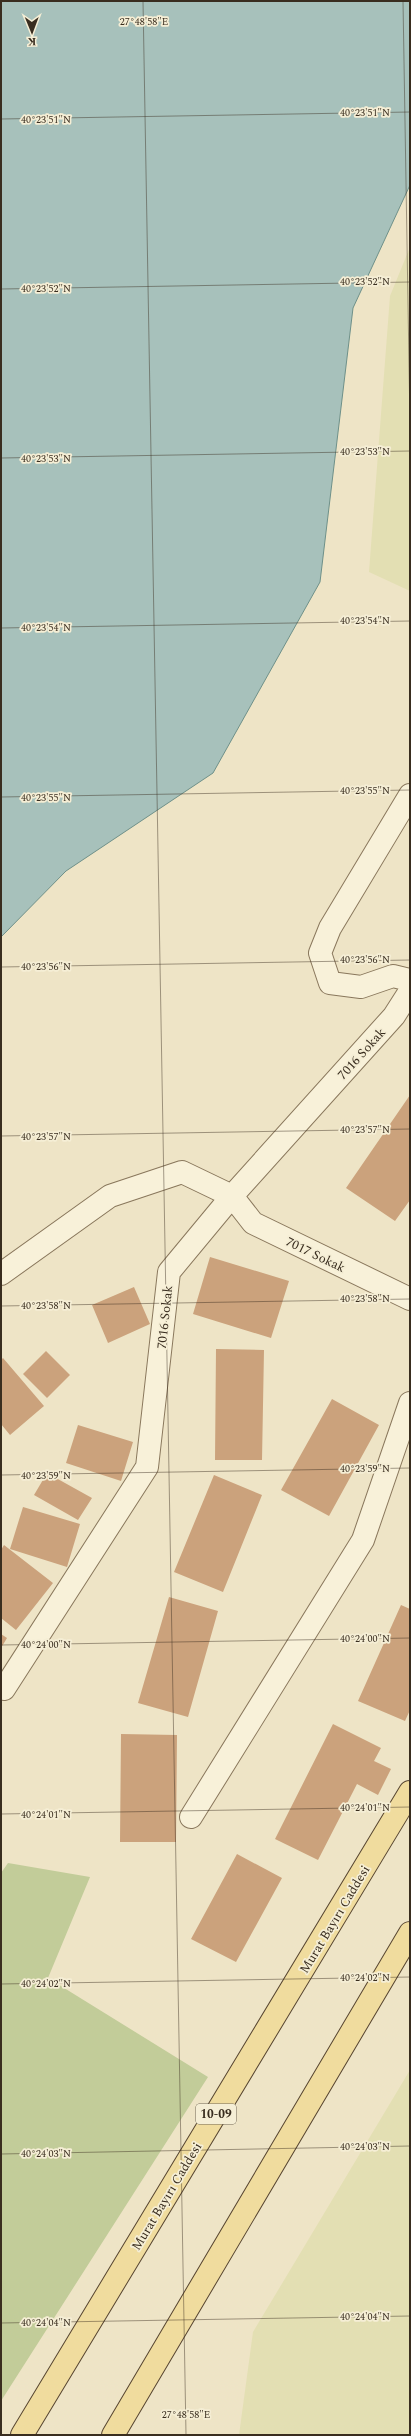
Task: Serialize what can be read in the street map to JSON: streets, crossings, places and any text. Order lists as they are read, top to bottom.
{
  "streets": {
    "main road": ["Murat Bayırı Caddesi", "10-09"],
    "street": ["7016 Sokak", "7017 Sokak"]
  },
  "crossings": [
    ["7016 Sokak", "7017 Sokak"]
  ],
  "north": "bottom",
  "coordinates": [
    "27°48'58\"E",
    "40°23'51\"N",
    "40°23'52\"N",
    "40°23'53\"N",
    "40°23'54\"N",
    "40°23'55\"N",
    "40°23'56\"N",
    "40°23'57\"N",
    "40°23'58\"N",
    "40°23'59\"N",
    "40°24'00\"N",
    "40°24'01\"N",
    "40°24'02\"N",
    "40°24'03\"N",
    "40°24'04\"N"
  ]
}
